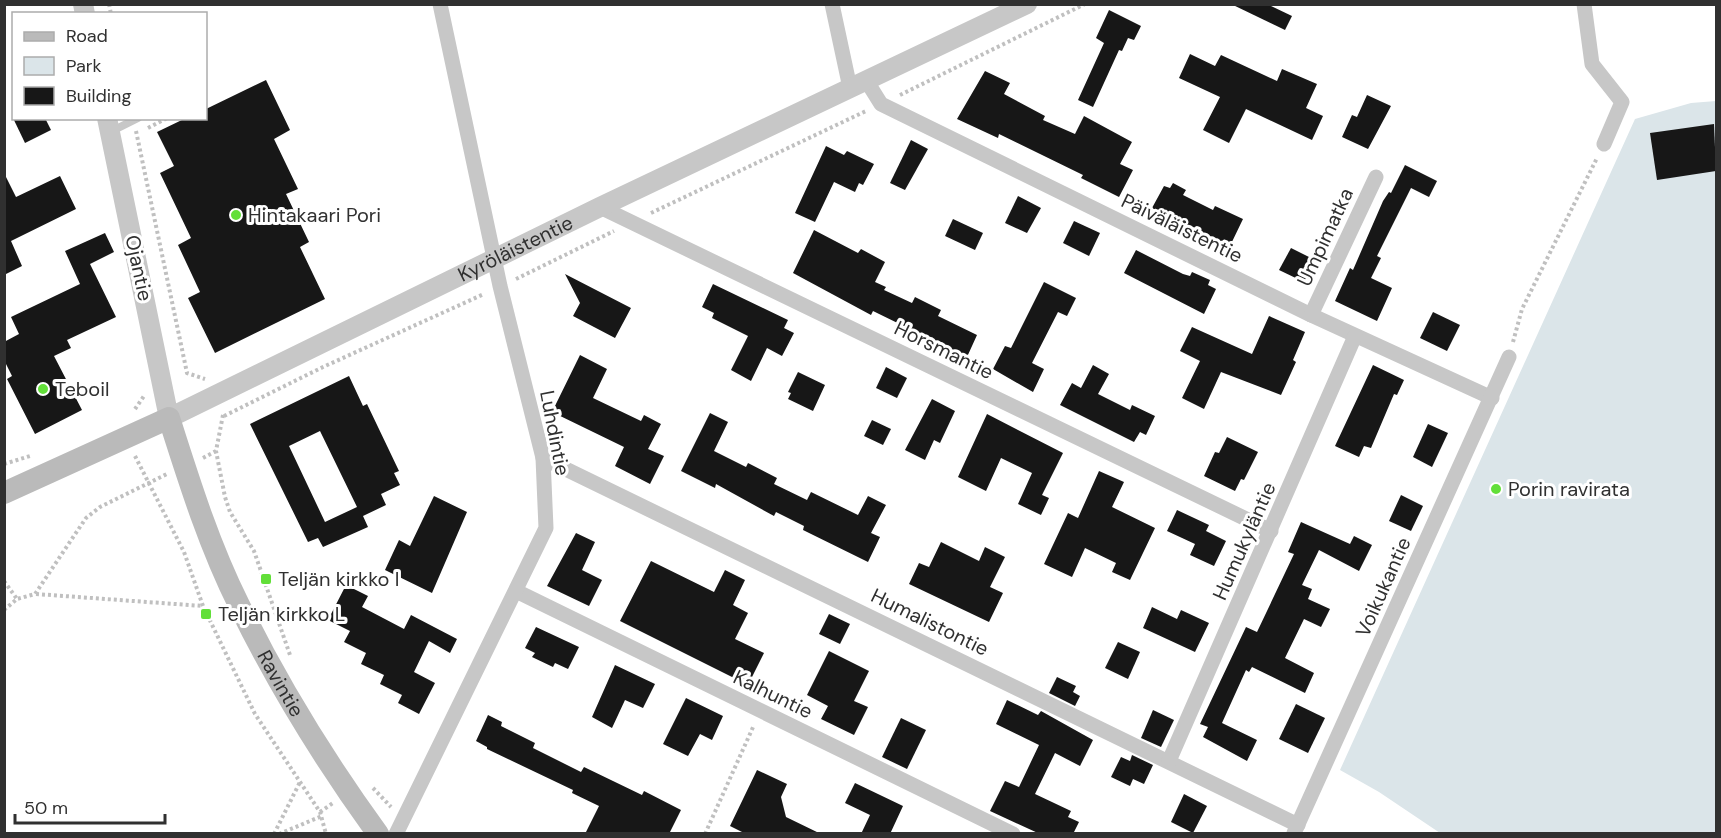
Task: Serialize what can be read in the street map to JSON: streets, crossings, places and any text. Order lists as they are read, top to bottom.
{
  "streets": {
    "main road": ["Kyröläistentie", "Ravintie"],
    "street": [
      "Päiväläistentie",
      "Umpimatka",
      "Ojantie",
      "Horsmantie",
      "Luhdintie",
      "Humukyläntie",
      "Voikukantie",
      "Humalistontie",
      "Kalhuntie"
    ]
  },
  "crossings": [
    ["Päiväläistentie", "Umpimatka"],
    ["Päiväläistentie", "Humukyläntie"],
    ["Päiväläistentie", "Voikukantie"],
    ["Kyröläistentie", "Ojantie"],
    ["Kyröläistentie", "Horsmantie"],
    ["Kyröläistentie", "Luhdintie"],
    ["Kyröläistentie", "Ravintie"],
    ["Ojantie", "Ravintie"],
    ["Horsmantie", "Humukyläntie"],
    ["Luhdintie", "Humalistontie"],
    ["Luhdintie", "Kalhuntie"],
    ["Humukyläntie", "Humalistontie"],
    ["Voikukantie", "Humalistontie"]
  ],
  "places": {
    "other": ["Hintakaari Pori", "Teboil", "Porin ravirata"],
    "transit": ["Teljän kirkko I", "Teljän kirkko L"]
  },
  "legend": ["Road", "Park", "Building"],
  "scale_bar": "50 m"
}
